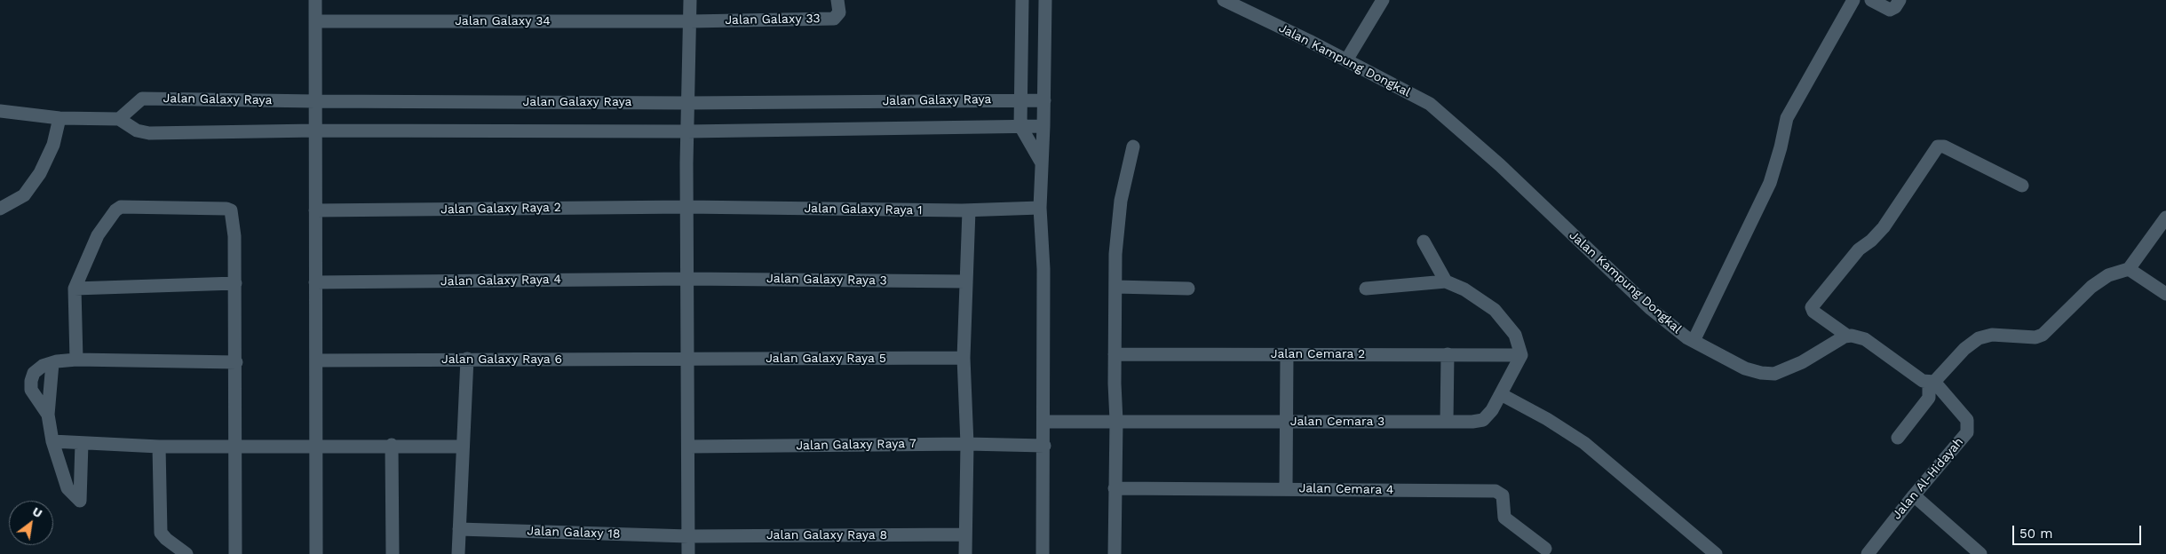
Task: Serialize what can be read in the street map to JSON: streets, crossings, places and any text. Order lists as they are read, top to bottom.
{
  "streets": {
    "street": [
      "Jalan Galaxy 33",
      "Jalan Galaxy 34",
      "Jalan Kampung Dongkal",
      "Jalan Galaxy Raya",
      "Jalan Galaxy Raya 2",
      "Jalan Galaxy Raya 1",
      "Jalan Galaxy Raya 3",
      "Jalan Galaxy Raya 4",
      "Jalan Cemara 2",
      "Jalan Galaxy Raya 5",
      "Jalan Galaxy Raya 6",
      "Jalan Cemara 3",
      "Jalan Galaxy Raya 7",
      "Jalan Al-Hidayah",
      "Jalan Cemara 4",
      "Jalan Galaxy 18",
      "Jalan Galaxy Raya 8"
    ]
  },
  "crossings": [
    ["Jalan Galaxy 33", "Jalan Galaxy 34"],
    ["Jalan Galaxy Raya 2", "Jalan Galaxy Raya 1"],
    ["Jalan Galaxy Raya 3", "Jalan Galaxy Raya 4"],
    ["Jalan Cemara 2", "Jalan Cemara 3"],
    ["Jalan Galaxy Raya 5", "Jalan Galaxy Raya 6"],
    ["Jalan Galaxy 18", "Jalan Galaxy Raya 8"]
  ],
  "scale_bar": "50 m",
  "north": "top right"
}
